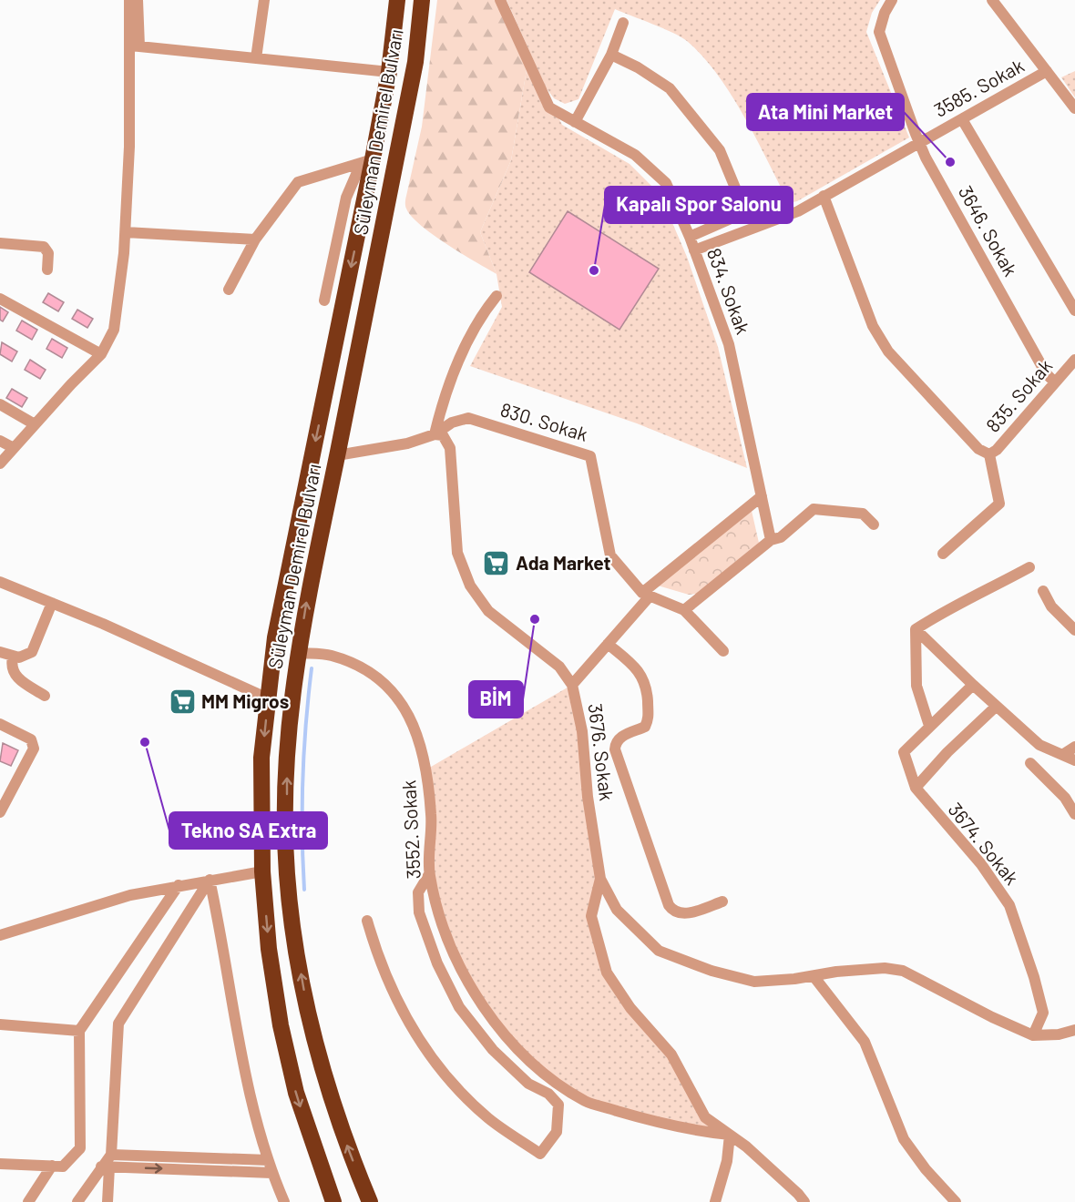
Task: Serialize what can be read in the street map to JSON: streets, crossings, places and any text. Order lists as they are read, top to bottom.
{
  "streets": {
    "highway": ["Süleyman Demirel Bulvarı"],
    "street": [
      "3585. Sokak",
      "3646. Sokak",
      "834. Sokak",
      "835. Sokak",
      "830. Sokak",
      "3676. Sokak",
      "3552. Sokak",
      "3674. Sokak"
    ]
  },
  "crossings": [
    ["3585. Sokak", "3646. Sokak"],
    ["3585. Sokak", "834. Sokak"],
    ["Süleyman Demirel Bulvarı", "3552. Sokak"],
    ["3646. Sokak", "835. Sokak"],
    ["830. Sokak", "3676. Sokak"],
    ["3676. Sokak", "3674. Sokak"]
  ],
  "places": {
    "other": [
      "Ata Mini Market",
      "Kapalı Spor Salonu",
      "BİM",
      "Tekno SA Extra"
    ],
    "supermarket": ["Ada Market", "MM Migros"]
  }
}
